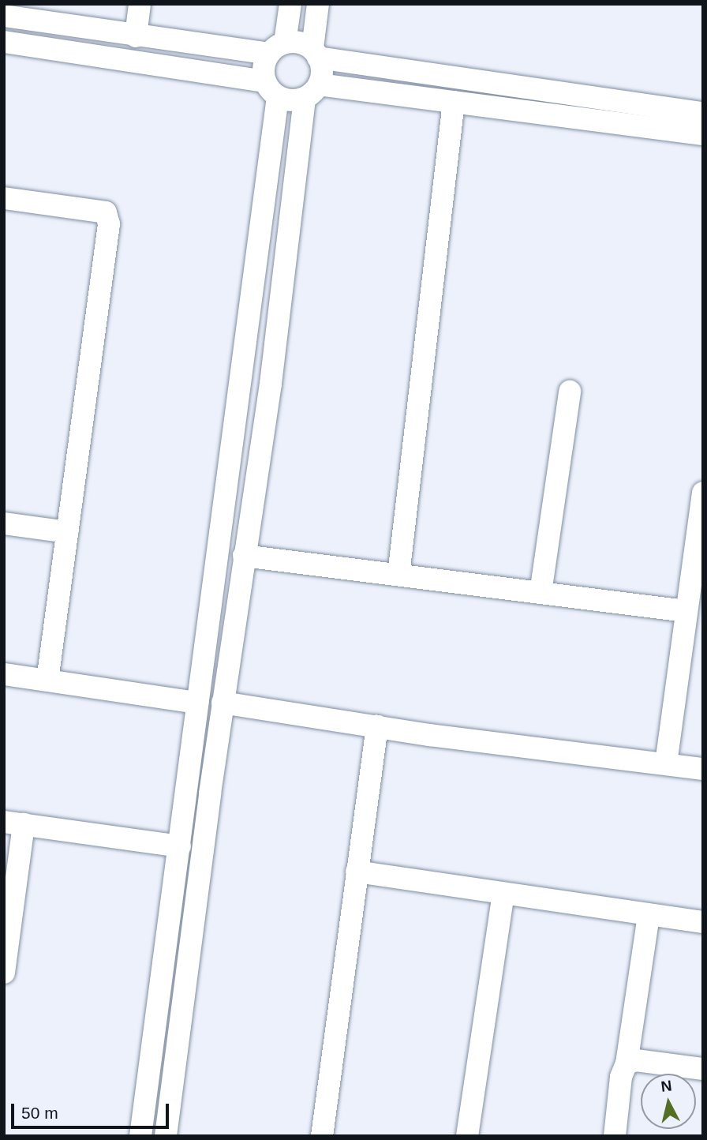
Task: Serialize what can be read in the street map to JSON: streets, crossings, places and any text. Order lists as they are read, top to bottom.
{
  "scale_bar": "50 m",
  "north": "top"
}
